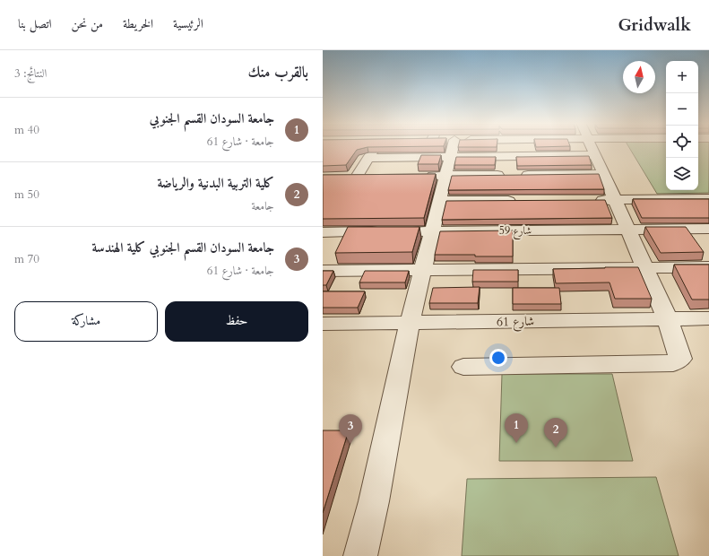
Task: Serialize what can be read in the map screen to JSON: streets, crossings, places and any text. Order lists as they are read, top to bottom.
{
  "streets": {
    "street": ["شارع 59", "شارع 61"]
  },
  "north": "top",
  "page": {
    "header": "Gridwalk",
    "nav": [
      "الرئيسية",
      "الخريطة",
      "من نحن",
      "اتصل بنا"
    ],
    "heading": ["بالقرب منك", "النتائج: 3"],
    "map_buttons": ["+", "−"],
    "list": [
      {
        "mark": "1",
        "name": "جامعة السودان القسم الجنوبي",
        "note": "جامعة · شارع 61",
        "value": "40 m"
      },
      {
        "mark": "2",
        "name": "كلية التربية البدنية والرياضة",
        "note": "جامعة",
        "value": "50 m"
      },
      {
        "mark": "3",
        "name": "جامعة السودان القسم الجنوبي كلية الهندسة",
        "note": "جامعة · شارع 61",
        "value": "70 m"
      }
    ],
    "buttons": ["حفظ", "مشاركة"],
    "pins": ["1", "3", "2"]
  }
}
